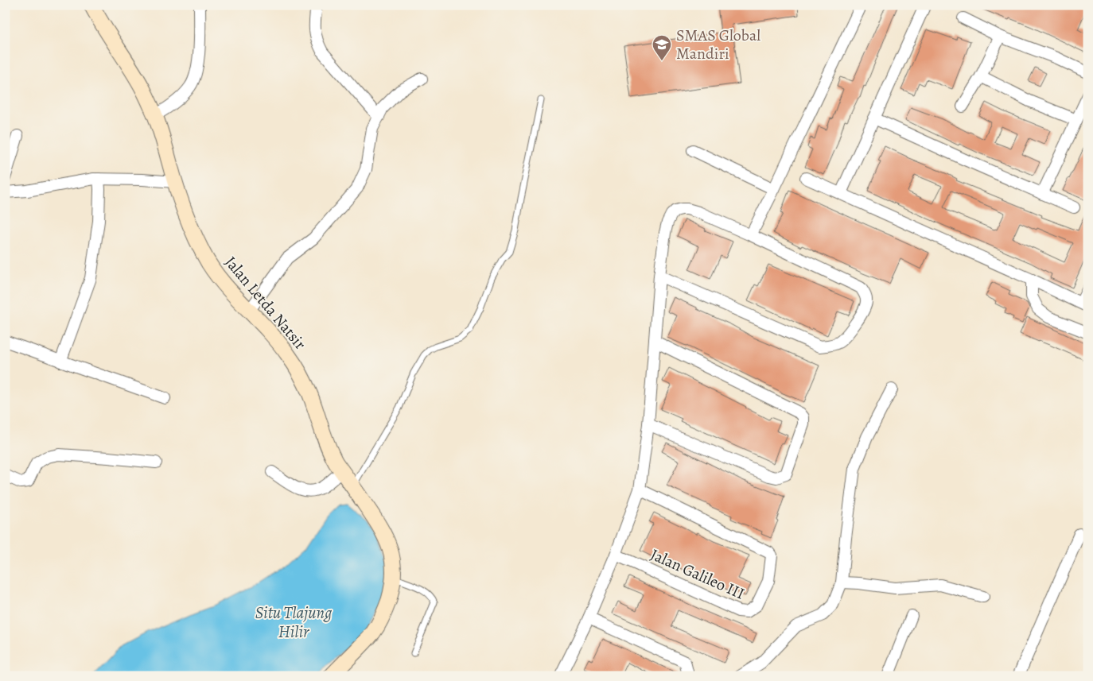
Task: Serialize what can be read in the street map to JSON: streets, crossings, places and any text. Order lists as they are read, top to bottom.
{
  "streets": {
    "street": ["Jalan Letda Natsir", "Jalan Galileo III"]
  },
  "water": ["Situ Tlajung Hilir"],
  "places": {
    "school or university": ["SMAS Global Mandiri"]
  }
}
